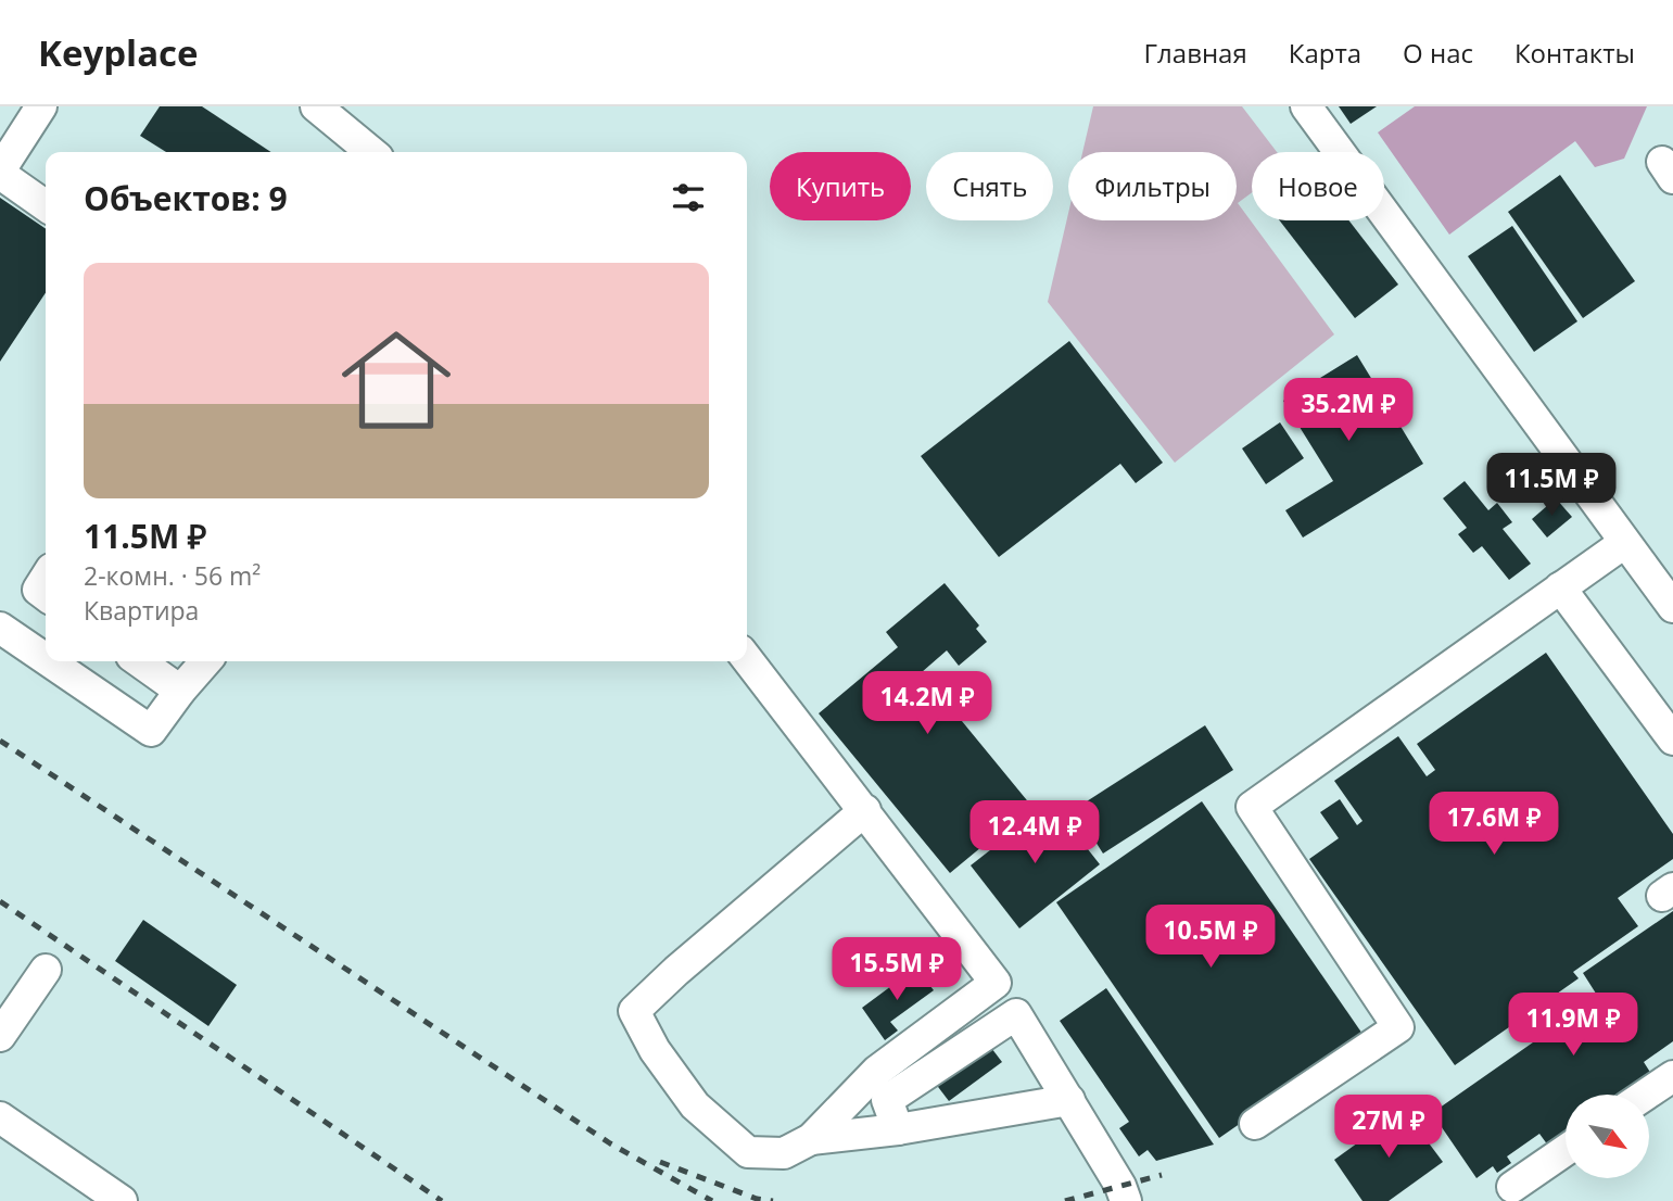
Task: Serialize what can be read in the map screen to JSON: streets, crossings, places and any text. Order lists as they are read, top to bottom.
{
  "north": "bottom right",
  "page": {
    "header": "Keyplace",
    "nav": [
      "Главная",
      "Карта",
      "О нас",
      "Контакты"
    ],
    "chip": [
      "Купить",
      "Снять",
      "Фильтры",
      "Новое"
    ],
    "heading": "Объектов: 9",
    "list": [
      {
        "name": "11.5M ₽",
        "note": "2-комн. · 56 m² · Квартира"
      }
    ],
    "price": [
      "35.2M ₽",
      "11.5M ₽",
      "14.2M ₽",
      "17.6M ₽",
      "12.4M ₽",
      "10.5M ₽",
      "15.5M ₽",
      "11.9M ₽",
      "27M ₽"
    ]
  }
}
